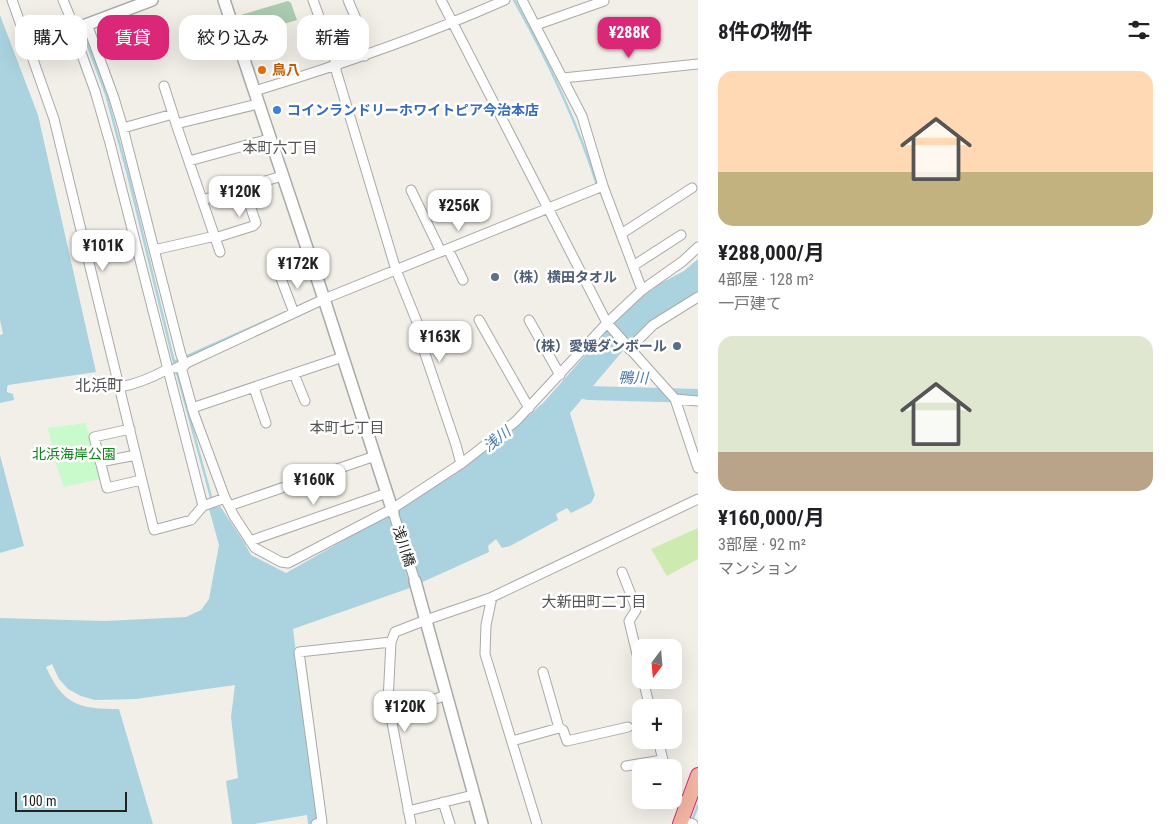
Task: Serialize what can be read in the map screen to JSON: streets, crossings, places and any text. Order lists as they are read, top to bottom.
{
  "streets": {
    "street": ["浅川橋"]
  },
  "districts": [
    "本町六丁目",
    "北浜町",
    "本町七丁目",
    "大新田町二丁目"
  ],
  "water": ["鴨川", "浅川"],
  "parks": ["北浜海岸公園"],
  "places": [
    "鳥八",
    "コインランドリーホワイトピア今治本店",
    "（株）横田タオル",
    "（株）愛媛ダンボール"
  ],
  "scale_bar": "100 m",
  "north": "bottom",
  "page": {
    "heading": "8件の物件",
    "chip": [
      "購入",
      "賃貸",
      "絞り込み",
      "新着"
    ],
    "price": [
      "¥288K",
      "¥120K",
      "¥256K",
      "¥101K",
      "¥172K",
      "¥163K",
      "¥160K",
      "¥120K"
    ],
    "list": [
      {
        "name": "¥288,000/月",
        "note": "4部屋 · 128 m² · 一戸建て"
      },
      {
        "name": "¥160,000/月",
        "note": "3部屋 · 92 m² · マンション"
      }
    ],
    "map_buttons": ["+", "−"],
    "scale": "100 m"
  }
}
